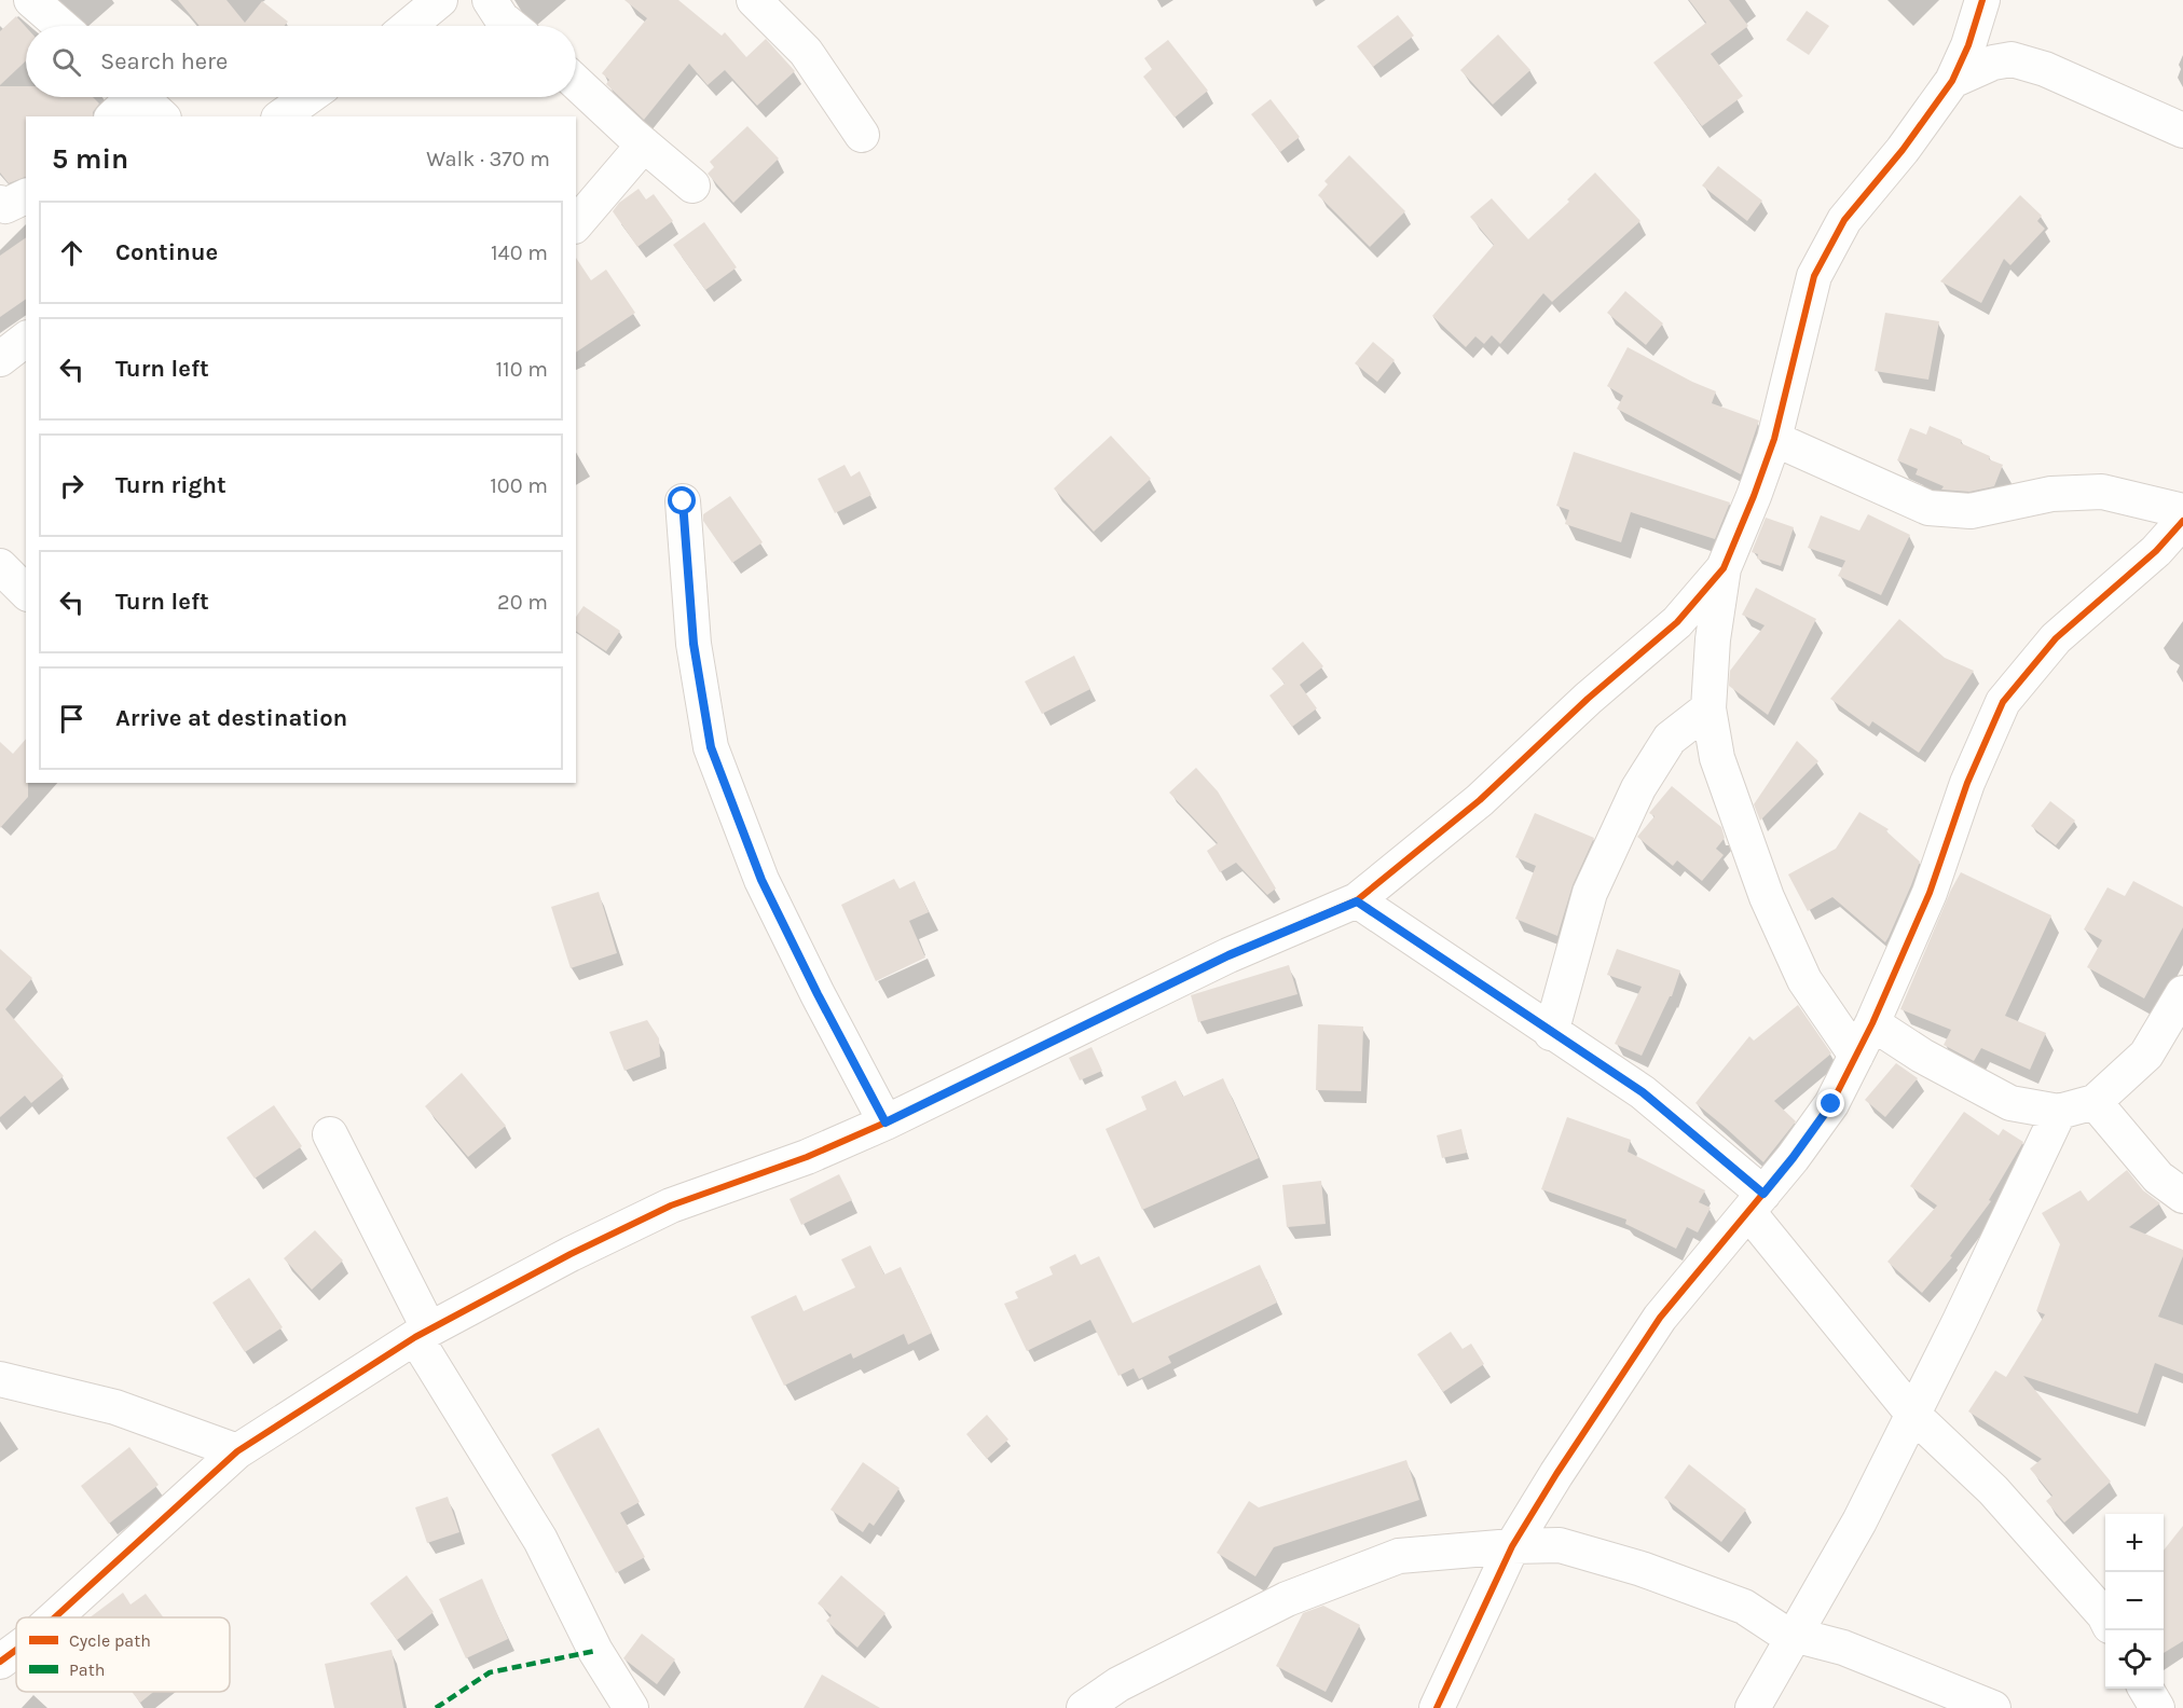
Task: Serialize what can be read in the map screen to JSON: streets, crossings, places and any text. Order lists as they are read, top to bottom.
{
  "legend": ["Cycle path", "Path"],
  "page": {
    "search": "Search here",
    "heading": ["5 min", "Walk · 370 m"],
    "list": [
      ["Continue", "140 m"],
      ["Turn left", "110 m"],
      ["Turn right", "100 m"],
      ["Turn left", "20 m"],
      "Arrive at destination"
    ],
    "map_buttons": ["+", "−"]
  }
}
